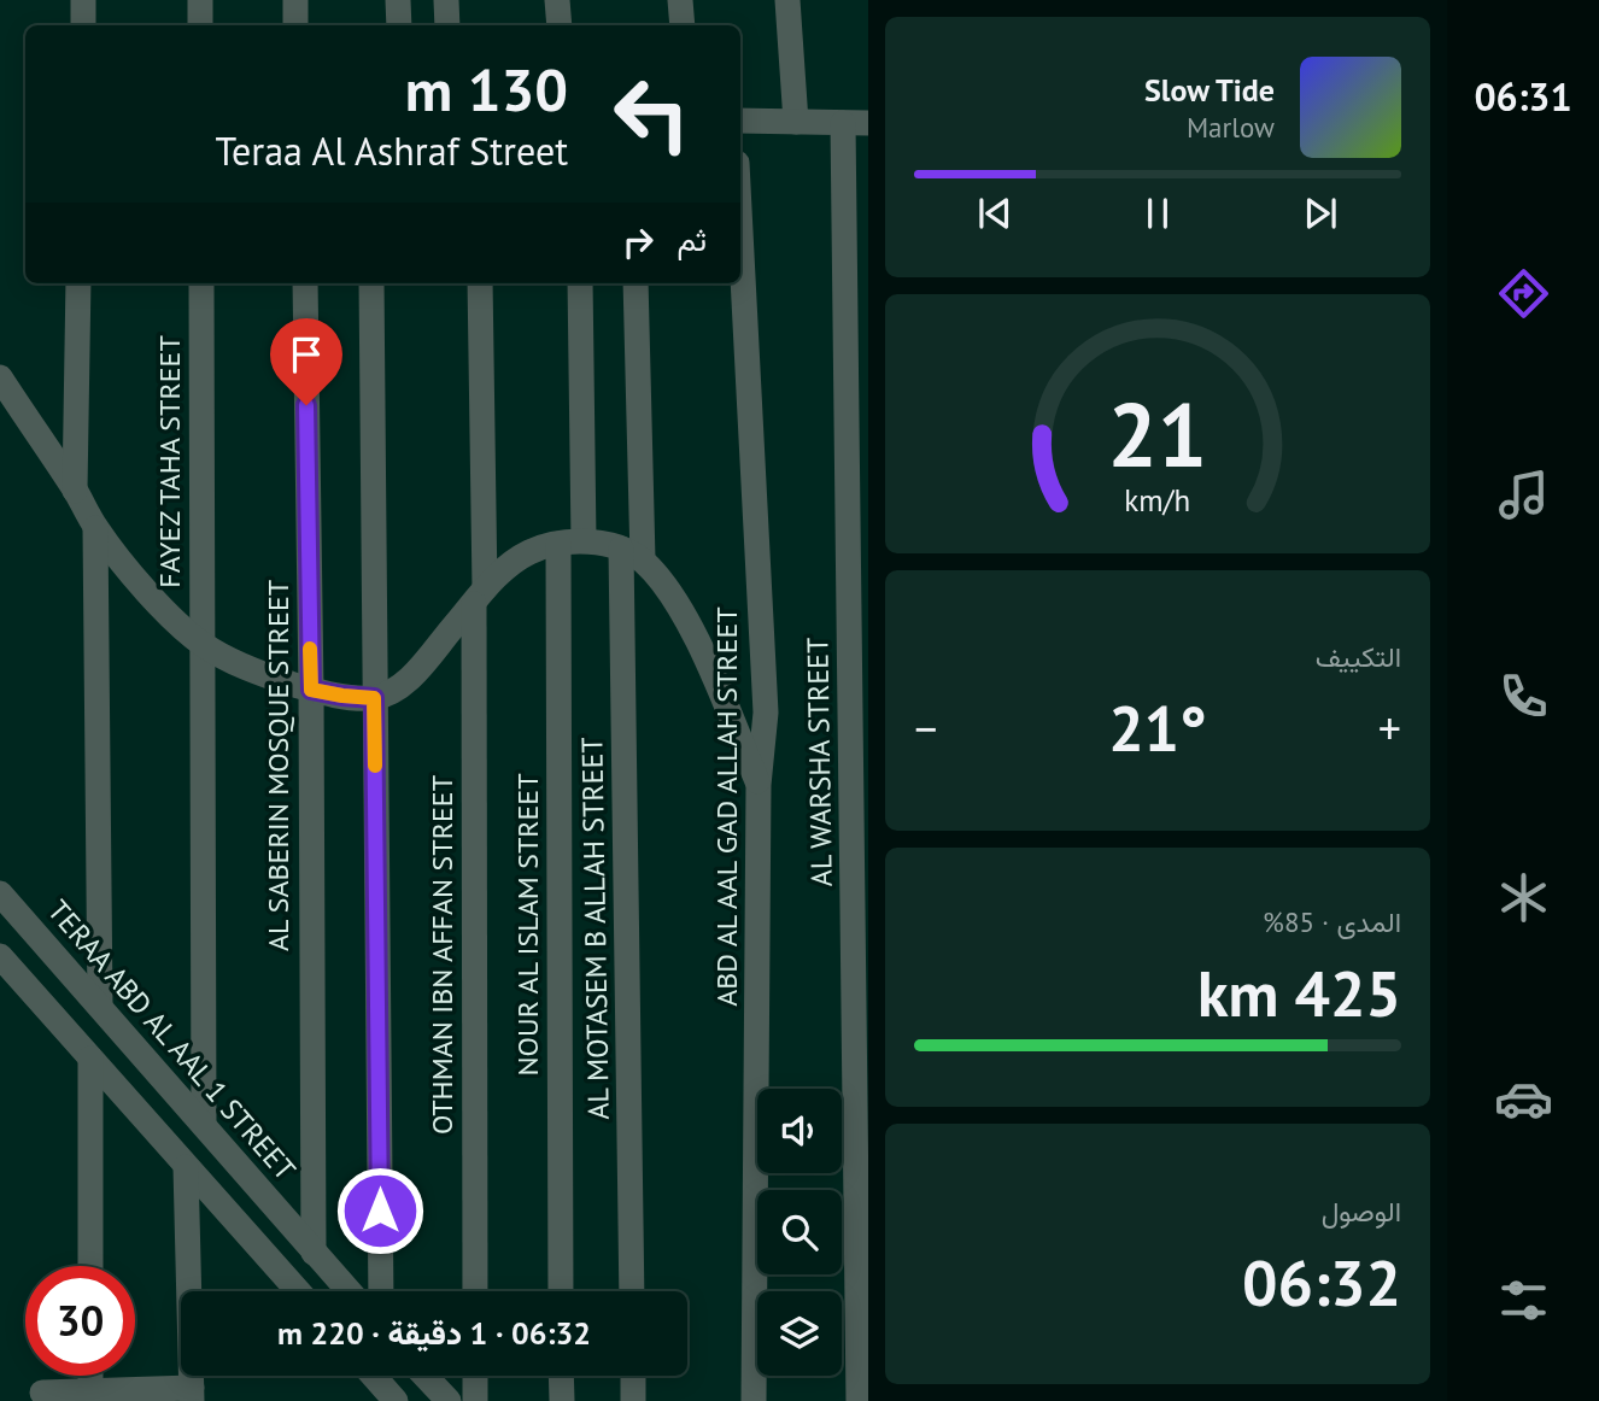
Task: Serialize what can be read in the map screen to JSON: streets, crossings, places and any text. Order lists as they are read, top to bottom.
{
  "streets": {
    "street": [
      "FAYEZ TAHA STREET",
      "AL WARSHA STREET",
      "AL SABERIN MOSQUE STREET",
      "ABD AL AAL GAD ALLAH STREET",
      "NOUR AL ISLAM STREET",
      "AL MOTASEM B ALLAH STREET",
      "OTHMAN IBN AFFAN STREET",
      "TERAA ABD AL AAL 1 STREET"
    ]
  },
  "crossings": [
    ["FAYEZ TAHA STREET", "TERAA ABD AL AAL 1 STREET"],
    ["AL SABERIN MOSQUE STREET", "TERAA ABD AL AAL 1 STREET"]
  ],
  "page": {
    "tabs": "06:31",
    "turn": ["130 m", "Teraa Al Ashraf Street"],
    "song": ["Slow Tide", "Marlow"],
    "then": "ثم",
    "tile": [
      "التكييف",
      ["المدى · 85%", "425 km"],
      ["الوصول", "06:32"]
    ],
    "heat": ["−", "21°", "+"],
    "limit": "30",
    "trip": "06:32 · 1 دقيقة · 220 m",
    "gauge": ["21", "km/h"]
  }
}
